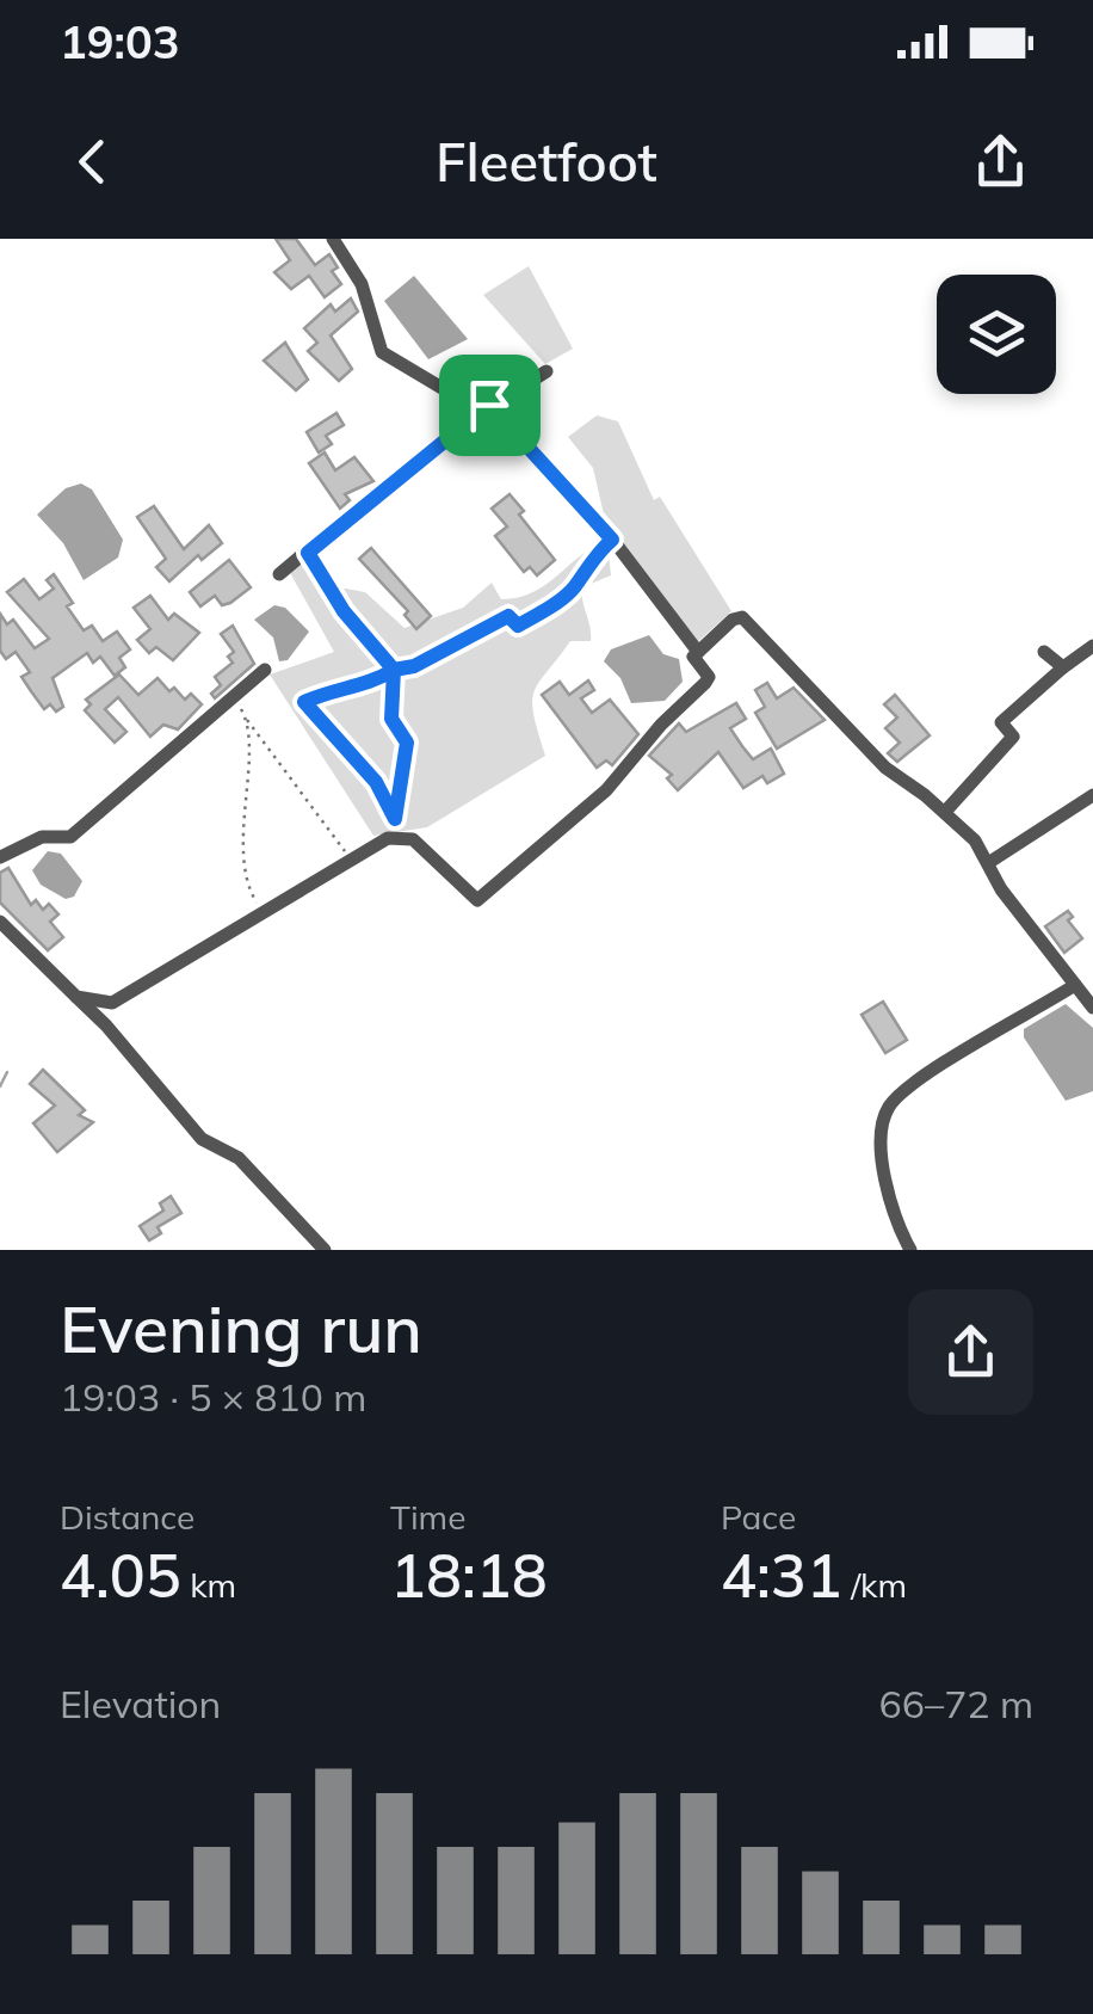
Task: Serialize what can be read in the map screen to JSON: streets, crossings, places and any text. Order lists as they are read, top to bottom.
{
  "page": {
    "status": "19:03",
    "header": "Fleetfoot",
    "heading": ["Evening run", "19:03 · 5 × 810 m"],
    "stats": [
      ["Distance", "4.05 km"],
      ["Time", "18:18"],
      ["Pace", "4:31 /km"]
    ],
    "chart": ["Elevation", "66–72 m"]
  }
}
